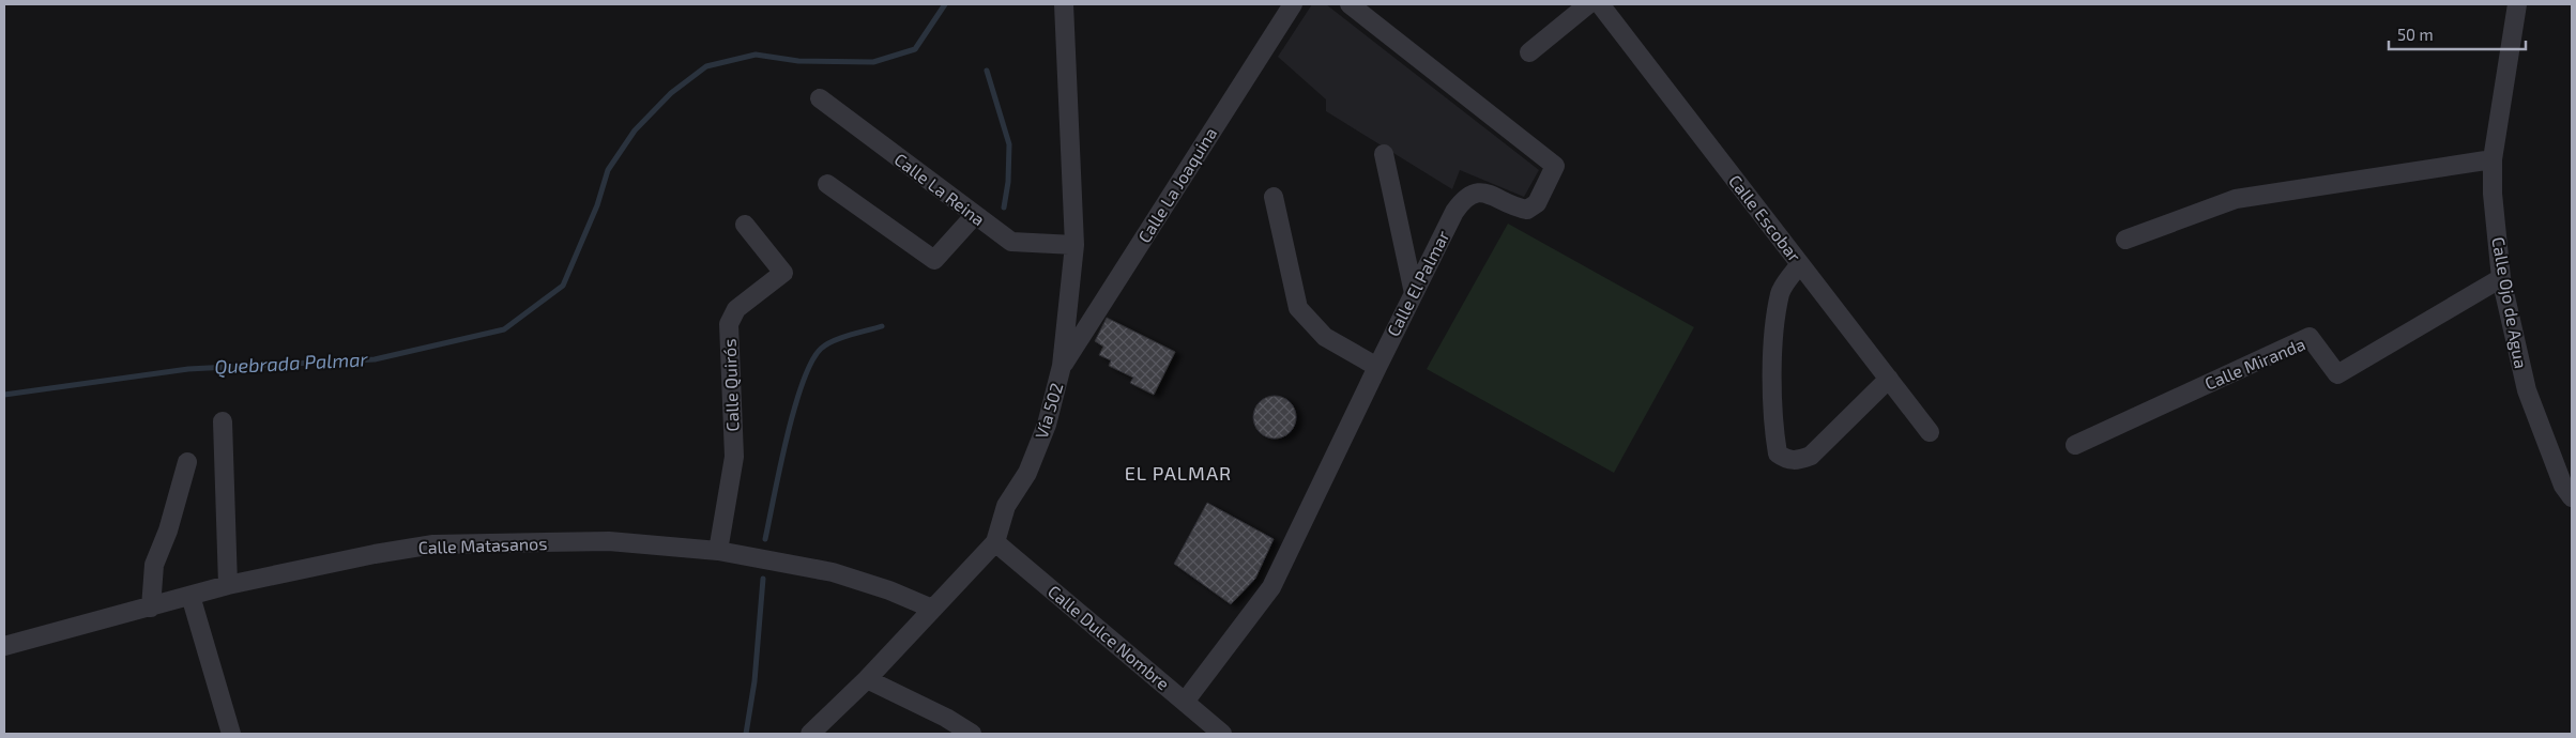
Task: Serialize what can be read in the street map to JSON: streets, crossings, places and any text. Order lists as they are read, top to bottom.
{
  "streets": {
    "street": [
      "Calle La Joaquina",
      "Calle La Reina",
      "Calle Escobar",
      "Calle El Palmar",
      "Calle Ojo de Agua",
      "Calle Miranda",
      "Calle Quirós",
      "Vía 502",
      "Calle Matasanos",
      "Calle Dulce Nombre"
    ]
  },
  "crossings": [
    ["Calle La Joaquina", "Vía 502"],
    ["Calle La Reina", "Vía 502"],
    ["Calle El Palmar", "Calle Dulce Nombre"],
    ["Calle Ojo de Agua", "Calle Miranda"],
    ["Calle Quirós", "Calle Matasanos"],
    ["Vía 502", "Calle Matasanos"],
    ["Vía 502", "Calle Dulce Nombre"]
  ],
  "districts": ["EL PALMAR"],
  "water": ["Quebrada Palmar"],
  "scale_bar": "50 m"
}
